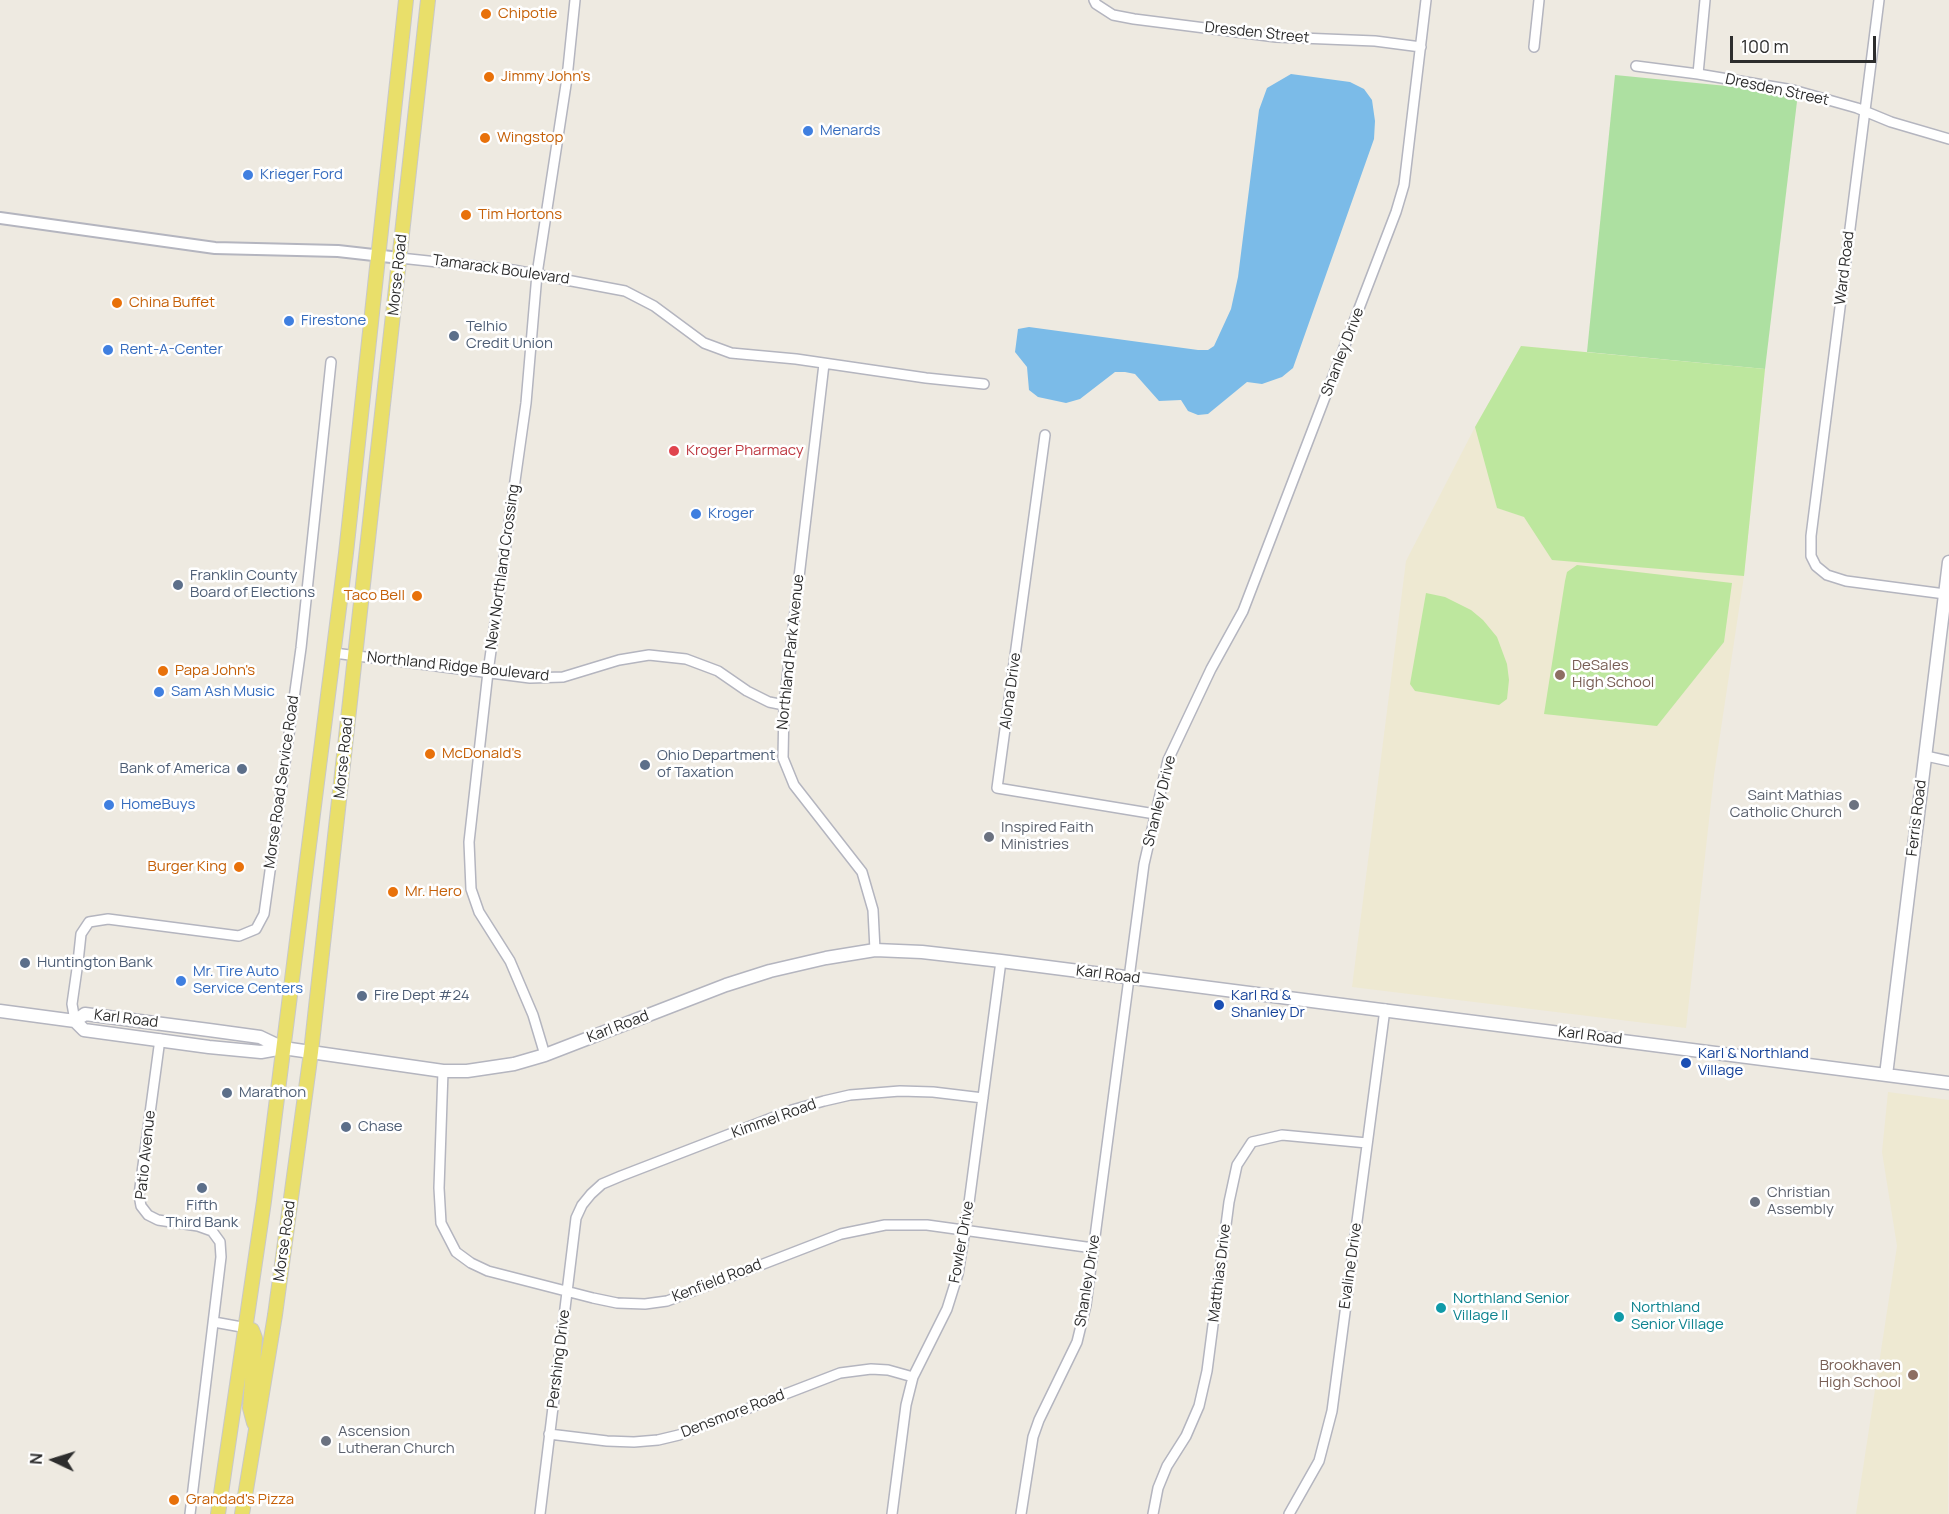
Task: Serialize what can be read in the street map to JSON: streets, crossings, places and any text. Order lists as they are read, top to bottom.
{
  "streets": {
    "main road": ["Morse Road", "Ferris Road", "Karl Road"],
    "street": [
      "Dresden Street",
      "Ward Road",
      "Tamarack Boulevard",
      "Shanley Drive",
      "New Northland Crossing",
      "Northland Park Avenue",
      "Northland Ridge Boulevard",
      "Alona Drive",
      "Morse Road Service Road",
      "Kimmel Road",
      "Patio Avenue",
      "Fowler Drive",
      "Evaline Drive",
      "Matthias Drive",
      "Kenfield Road",
      "Pershing Drive",
      "Densmore Road"
    ]
  },
  "crossings": [
    ["Dresden Street", "Ward Road"],
    ["Dresden Street", "Shanley Drive"],
    ["Ward Road", "Ferris Road"],
    ["Tamarack Boulevard", "Morse Road"],
    ["Tamarack Boulevard", "New Northland Crossing"],
    ["Tamarack Boulevard", "Northland Park Avenue"],
    ["Morse Road", "Northland Ridge Boulevard"],
    ["Morse Road", "Karl Road"],
    ["Shanley Drive", "Alona Drive"],
    ["Shanley Drive", "Karl Road"],
    ["Shanley Drive", "Kenfield Road"],
    ["New Northland Crossing", "Northland Ridge Boulevard"],
    ["New Northland Crossing", "Karl Road"],
    ["Northland Park Avenue", "Northland Ridge Boulevard"],
    ["Northland Park Avenue", "Karl Road"],
    ["Morse Road Service Road", "Karl Road"],
    ["Ferris Road", "Karl Road"],
    ["Karl Road", "Patio Avenue"],
    ["Karl Road", "Fowler Drive"],
    ["Karl Road", "Evaline Drive"],
    ["Karl Road", "Kenfield Road"],
    ["Kimmel Road", "Fowler Drive"],
    ["Kimmel Road", "Pershing Drive"],
    ["Fowler Drive", "Kenfield Road"],
    ["Fowler Drive", "Densmore Road"],
    ["Evaline Drive", "Matthias Drive"],
    ["Kenfield Road", "Pershing Drive"],
    ["Pershing Drive", "Densmore Road"]
  ],
  "places": [
    "Chipotle",
    "Jimmy John's",
    "Menards",
    "Wingstop",
    "Krieger Ford",
    "Tim Hortons",
    "China Buffet",
    "Firestone",
    "Telhio Credit Union",
    "Rent-A-Center",
    "Kroger Pharmacy",
    "Kroger",
    "Franklin County Board of Elections",
    "Taco Bell",
    "Papa John's",
    "DeSales High School",
    "Sam Ash Music",
    "McDonald's",
    "Ohio Department of Taxation",
    "Bank of America",
    "HomeBuys",
    "Saint Mathias Catholic Church",
    "Inspired Faith Ministries",
    "Burger King",
    "Mr. Hero",
    "Huntington Bank",
    "Mr. Tire Auto Service Centers",
    "Fire Dept #24",
    "Karl Rd & Shanley Dr",
    "Karl & Northland Village",
    "Marathon",
    "Chase",
    "Fifth Third Bank",
    "Christian Assembly",
    "Northland Senior Village II",
    "Northland Senior Village",
    "Brookhaven High School",
    "Ascension Lutheran Church",
    "Grandad's Pizza"
  ],
  "scale_bar": "100 m",
  "north": "left"
}
